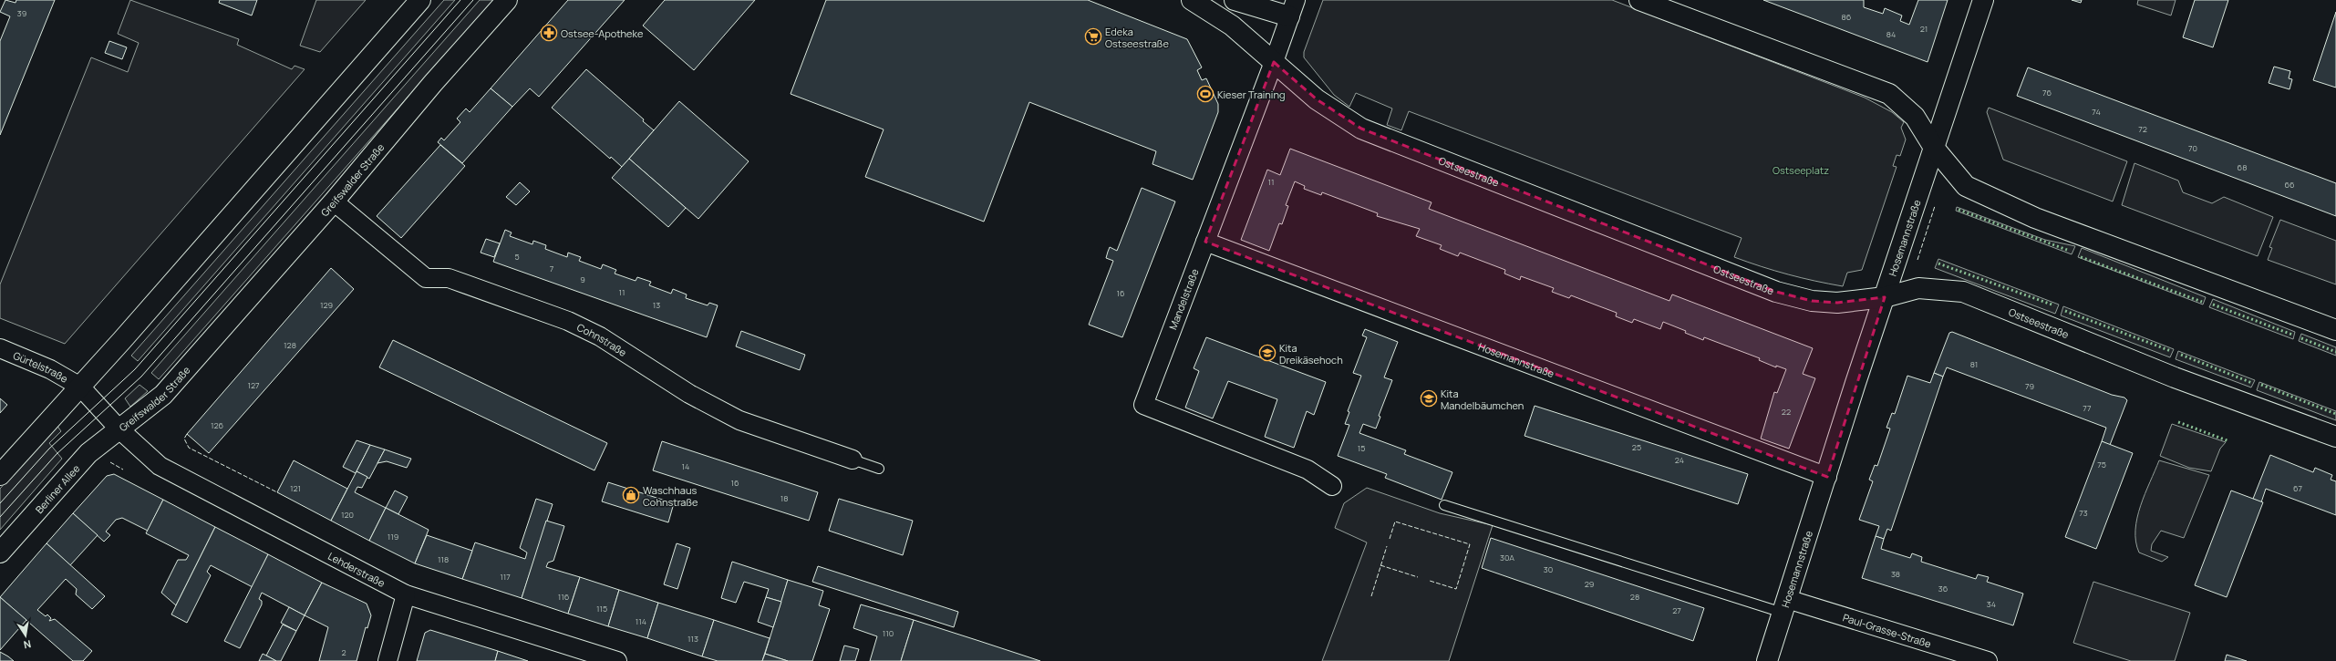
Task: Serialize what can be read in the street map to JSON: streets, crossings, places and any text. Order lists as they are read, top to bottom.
{
  "streets": {
    "main road": [
      "Ostseestraße",
      "Greifswalder Straße",
      "Hosemannstraße",
      "Berliner Allee"
    ],
    "street": [
      "Mandelstraße",
      "Cohnstraße",
      "Gürtelstraße",
      "Lehderstraße",
      "Paul-Grasse-Straße"
    ]
  },
  "crossings": [
    ["Ostseestraße", "Hosemannstraße"],
    ["Ostseestraße", "Mandelstraße"],
    ["Greifswalder Straße", "Cohnstraße"],
    ["Greifswalder Straße", "Gürtelstraße"],
    ["Greifswalder Straße", "Berliner Allee"],
    ["Greifswalder Straße", "Lehderstraße"],
    ["Hosemannstraße", "Mandelstraße"],
    ["Hosemannstraße", "Paul-Grasse-Straße"],
    ["Berliner Allee", "Lehderstraße"]
  ],
  "parks": ["Ostseeplatz"],
  "places": {
    "pharmacy": ["Ostsee-Apotheke"],
    "supermarket": ["Edeka Ostseestraße"],
    "sports": ["Kieser Training"],
    "school or university": ["Kita Dreikäsehoch", "Kita Mandelbäumchen"],
    "shop": ["Waschhaus Cohnstraße"]
  },
  "house_numbers": [
    "39",
    "86",
    "21",
    "84",
    "76",
    "74",
    "72",
    "70",
    "68",
    "11",
    "66",
    "5",
    "7",
    "9",
    "11",
    "16",
    "129",
    "13",
    "128",
    "81",
    "127",
    "79",
    "77",
    "22",
    "126",
    "25",
    "15",
    "24",
    "75",
    "14",
    "16",
    "121",
    "67",
    "18",
    "73",
    "120",
    "119",
    "30A",
    "118",
    "30",
    "38",
    "117",
    "29",
    "36",
    "116",
    "28",
    "34",
    "115",
    "27",
    "114",
    "110",
    "113",
    "2"
  ],
  "north": "bottom"
}
